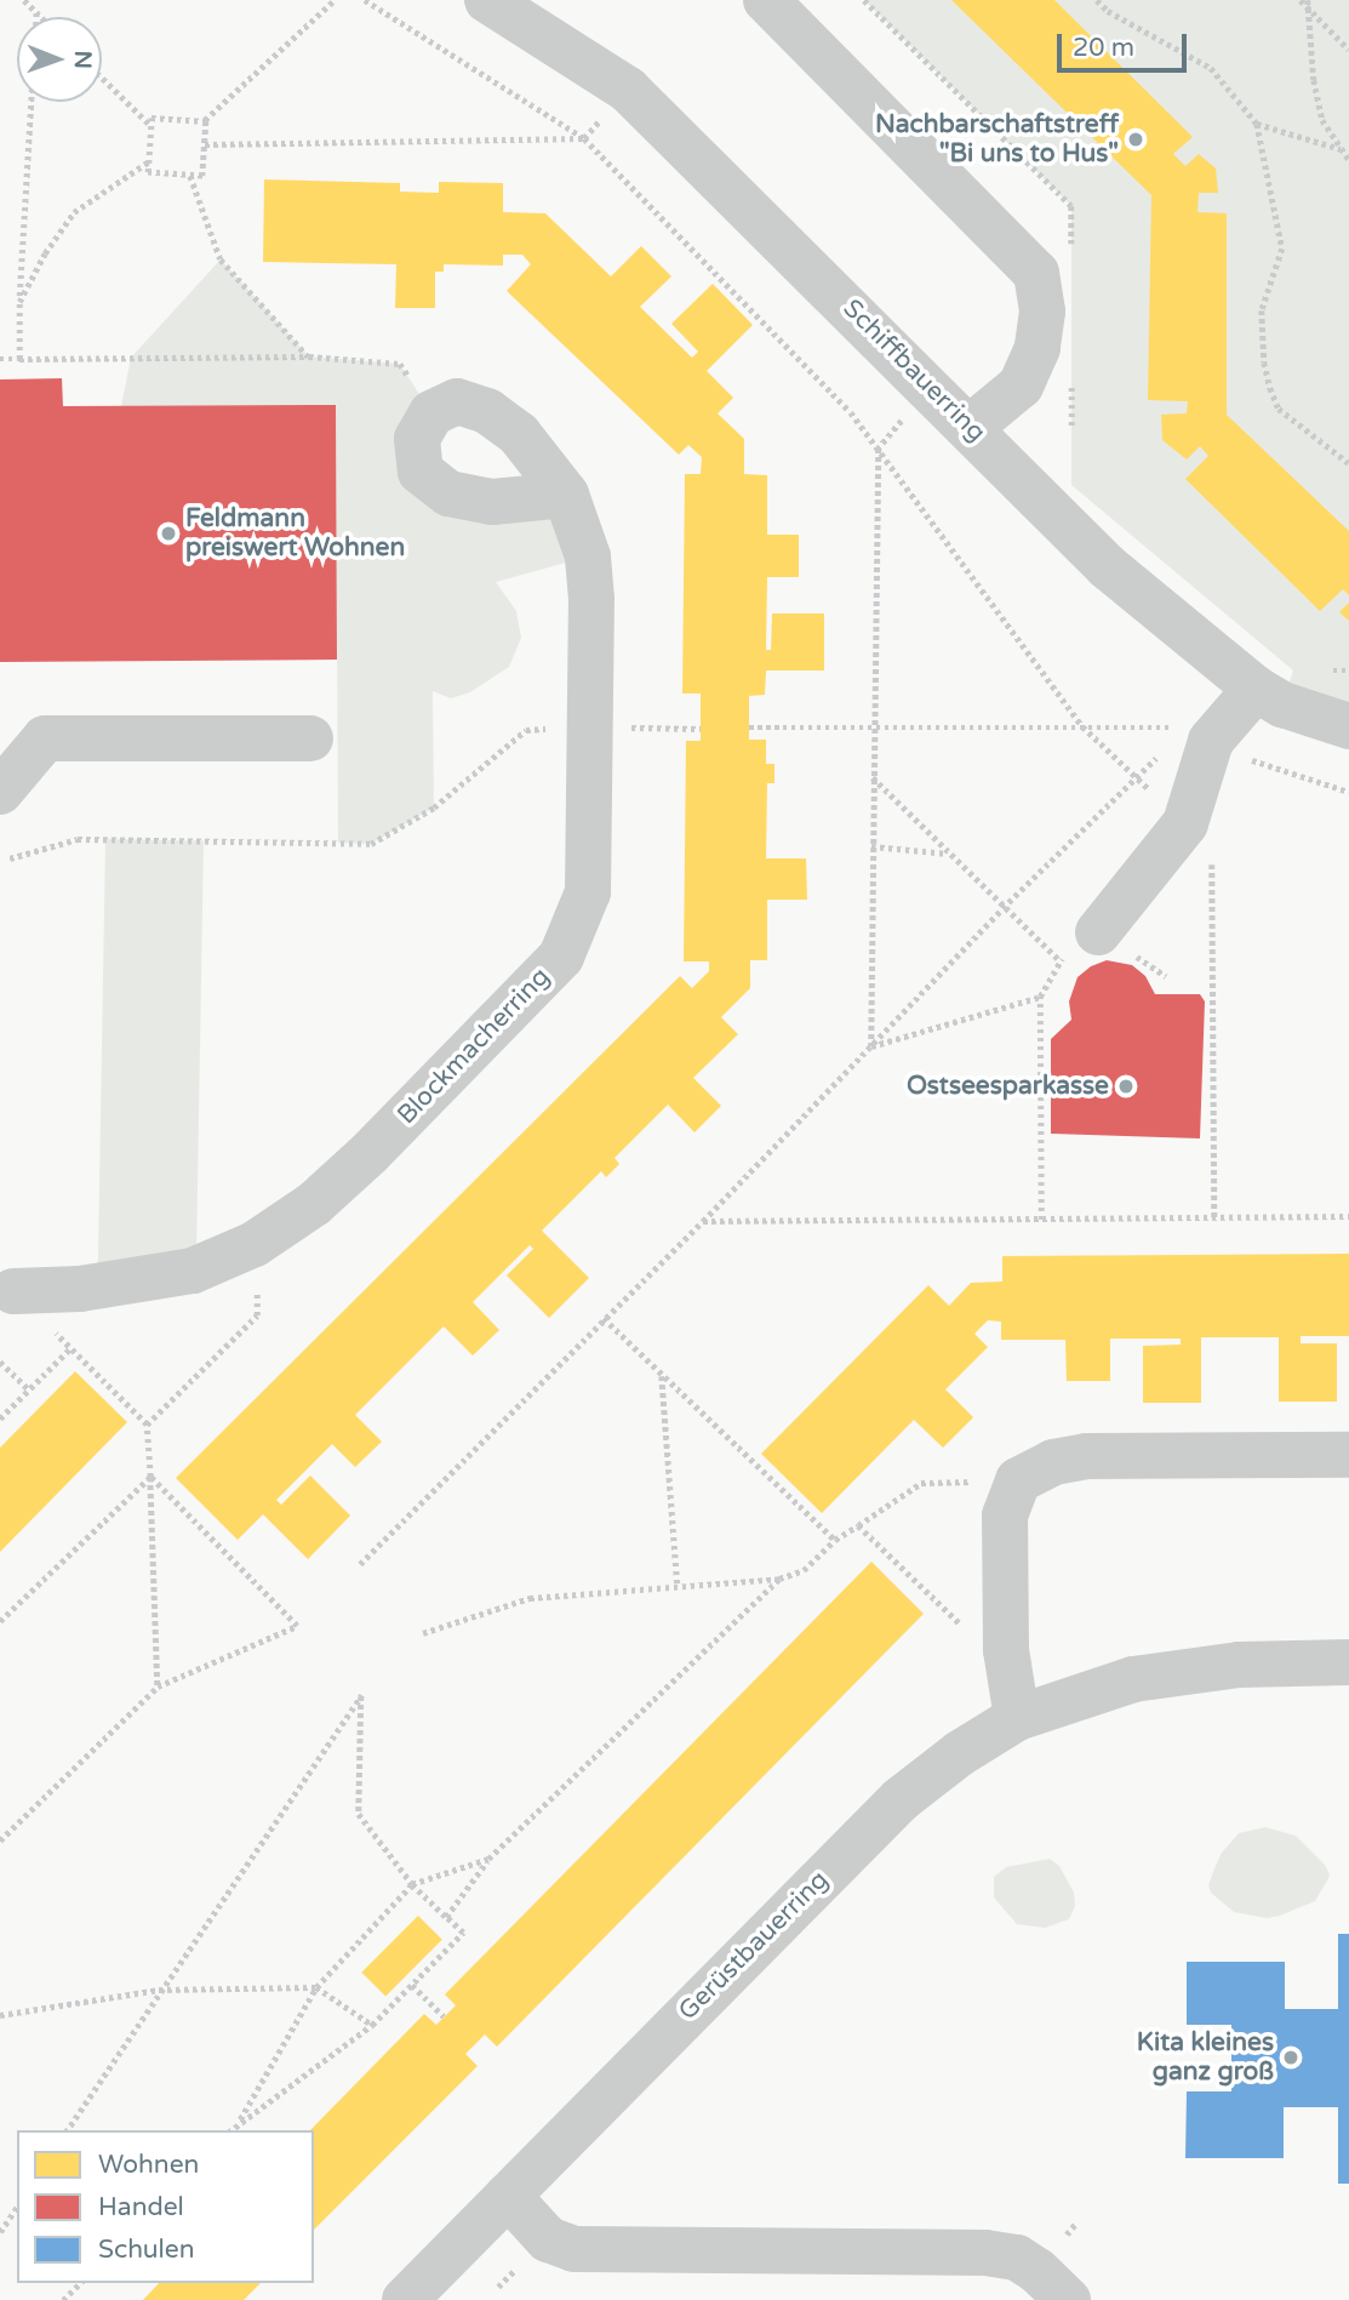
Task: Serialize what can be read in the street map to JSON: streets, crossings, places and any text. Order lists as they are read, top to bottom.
{
  "streets": {
    "street": ["Schiffbauerring", "Blockmacherring", "Gerüstbauerring"]
  },
  "places": [
    "Nachbarschaftstreff \"Bi uns to Hus\"",
    "Feldmann preiswert Wohnen",
    "Ostseesparkasse",
    "Kita kleines ganz groß"
  ],
  "legend": ["Wohnen", "Handel", "Schulen"],
  "scale_bar": "20 m",
  "north": "right"
}
